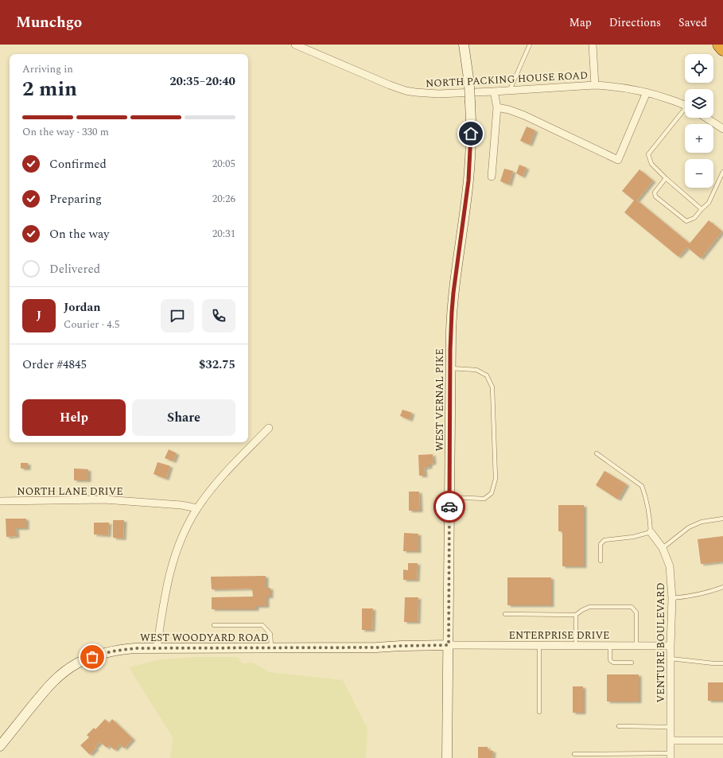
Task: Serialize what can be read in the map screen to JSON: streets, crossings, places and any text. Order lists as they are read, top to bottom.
{
  "streets": {
    "main road": ["WEST VERNAL PIKE", "WEST WOODYARD ROAD"],
    "street": [
      "NORTH PACKING HOUSE ROAD",
      "NORTH LANE DRIVE",
      "ENTERPRISE DRIVE",
      "VENTURE BOULEVARD"
    ]
  },
  "crossings": [
    ["WEST VERNAL PIKE", "ENTERPRISE DRIVE"],
    ["WEST VERNAL PIKE", "WEST WOODYARD ROAD"],
    ["ENTERPRISE DRIVE", "WEST WOODYARD ROAD"],
    ["ENTERPRISE DRIVE", "VENTURE BOULEVARD"]
  ],
  "page": {
    "header": "Munchgo",
    "nav": ["Map", "Directions", "Saved"],
    "map_buttons": ["+", "−"],
    "heading": ["2 min", "Arriving in", "20:35–20:40"],
    "panel": [
      "Jordan",
      "Courier · 4.5",
      "Order #4845",
      "$32.75"
    ],
    "bar": "On the way · 330 m",
    "list": [
      ["Confirmed", "20:05"],
      ["Preparing", "20:26"],
      ["On the way", "20:31"],
      "Delivered"
    ],
    "round": "J",
    "buttons": ["Help", "Share"]
  }
}
